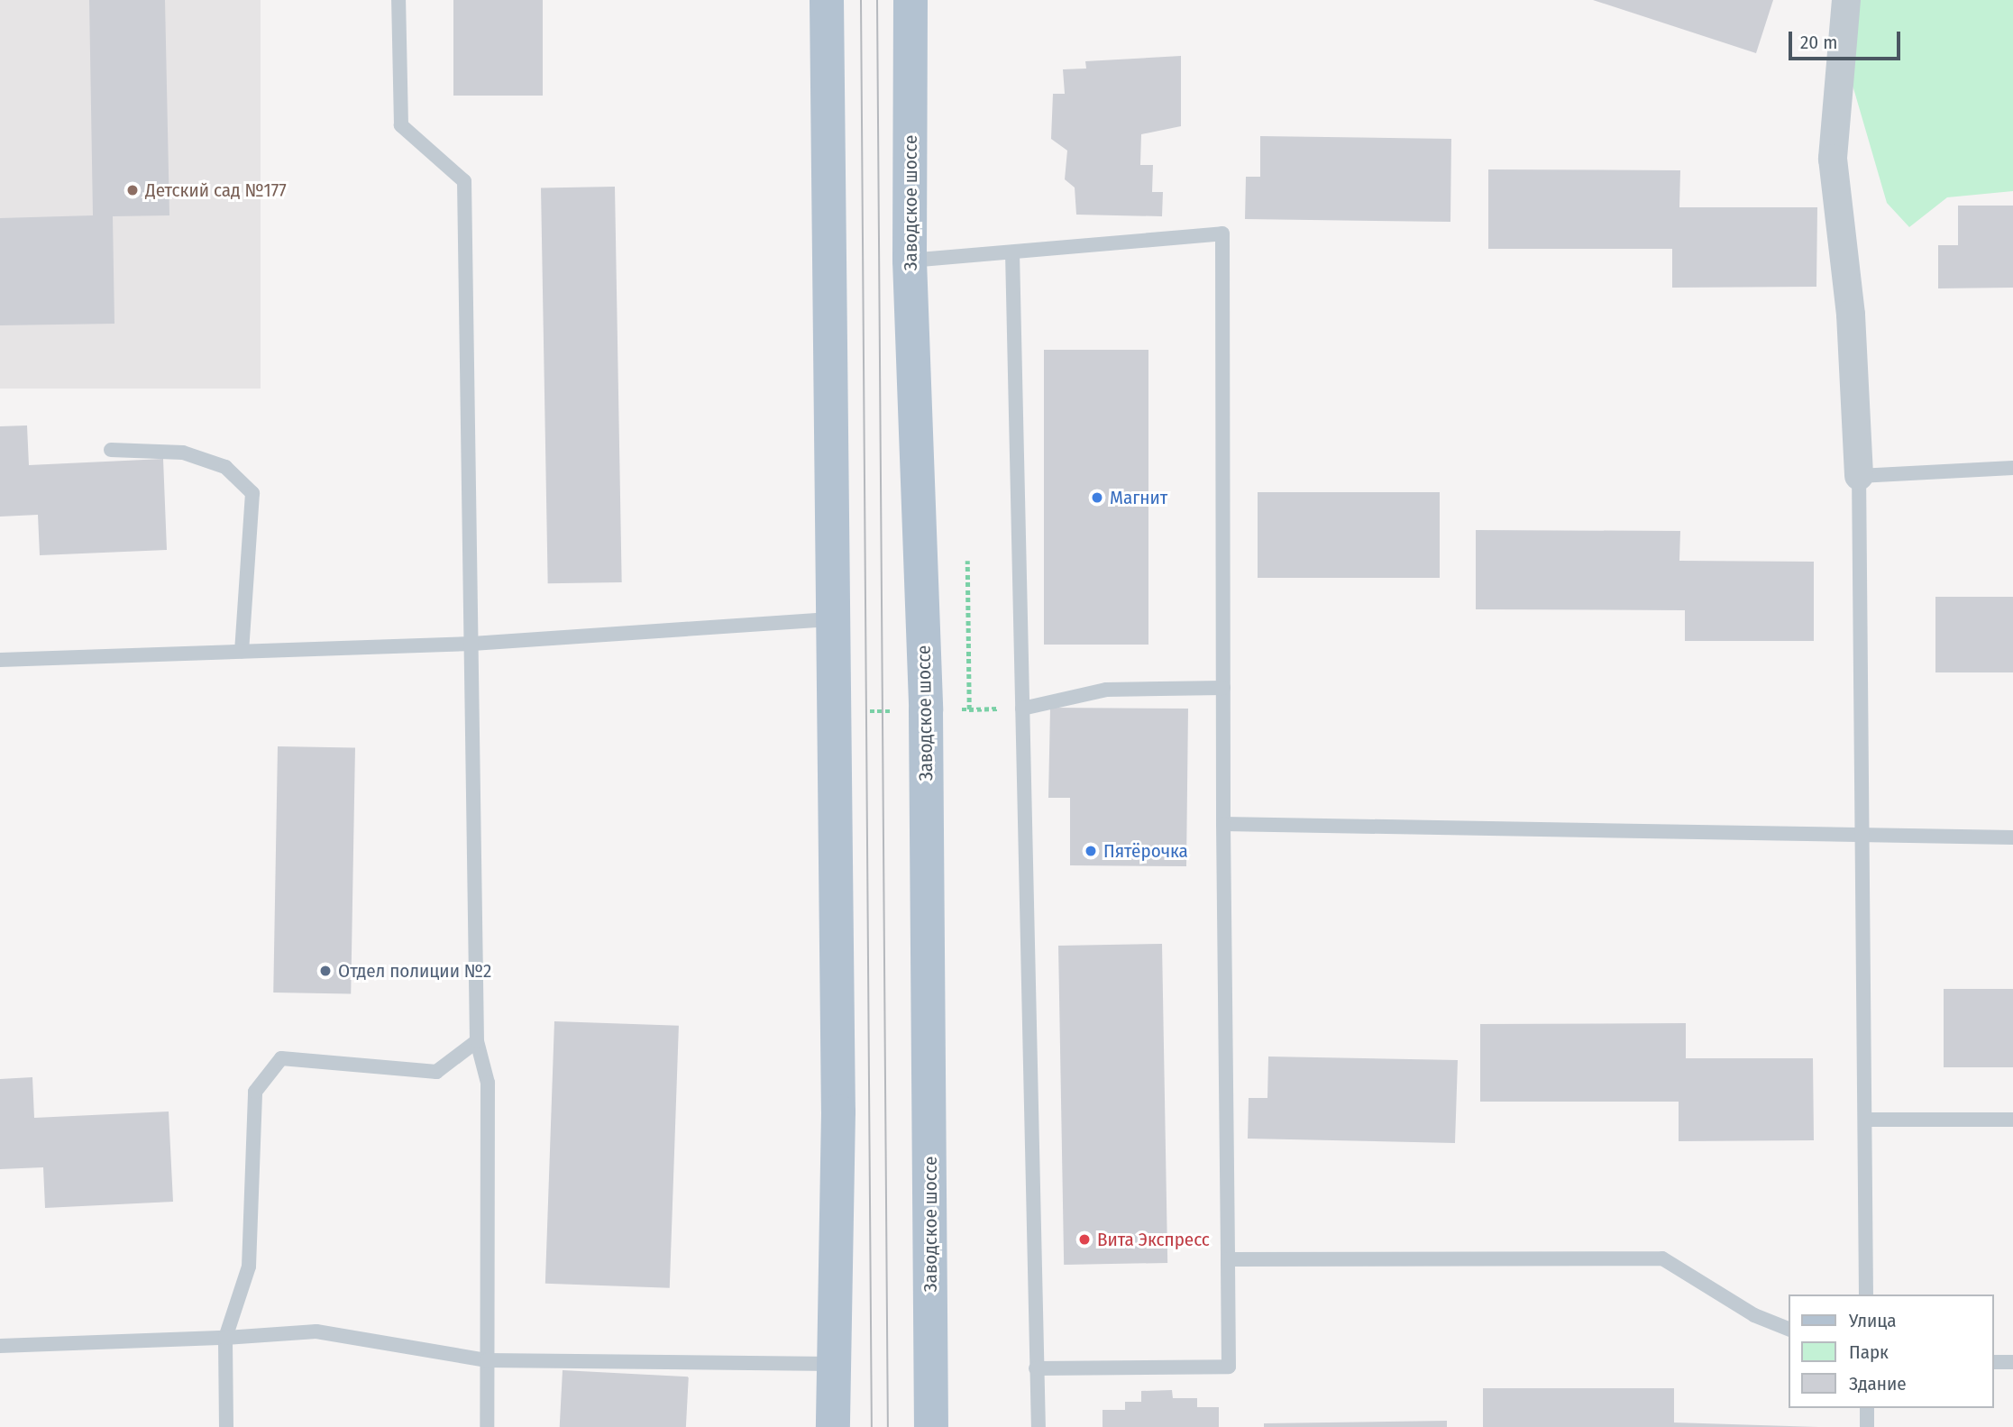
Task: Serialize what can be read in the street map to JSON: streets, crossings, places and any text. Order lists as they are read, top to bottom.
{
  "streets": {
    "main road": ["Заводское шоссе"]
  },
  "places": [
    "Детский сад №177",
    "Магнит",
    "Пятёрочка",
    "Отдел полиции №2",
    "Вита Экспресс"
  ],
  "legend": ["Улица", "Парк", "Здание"],
  "scale_bar": "20 m"
}
